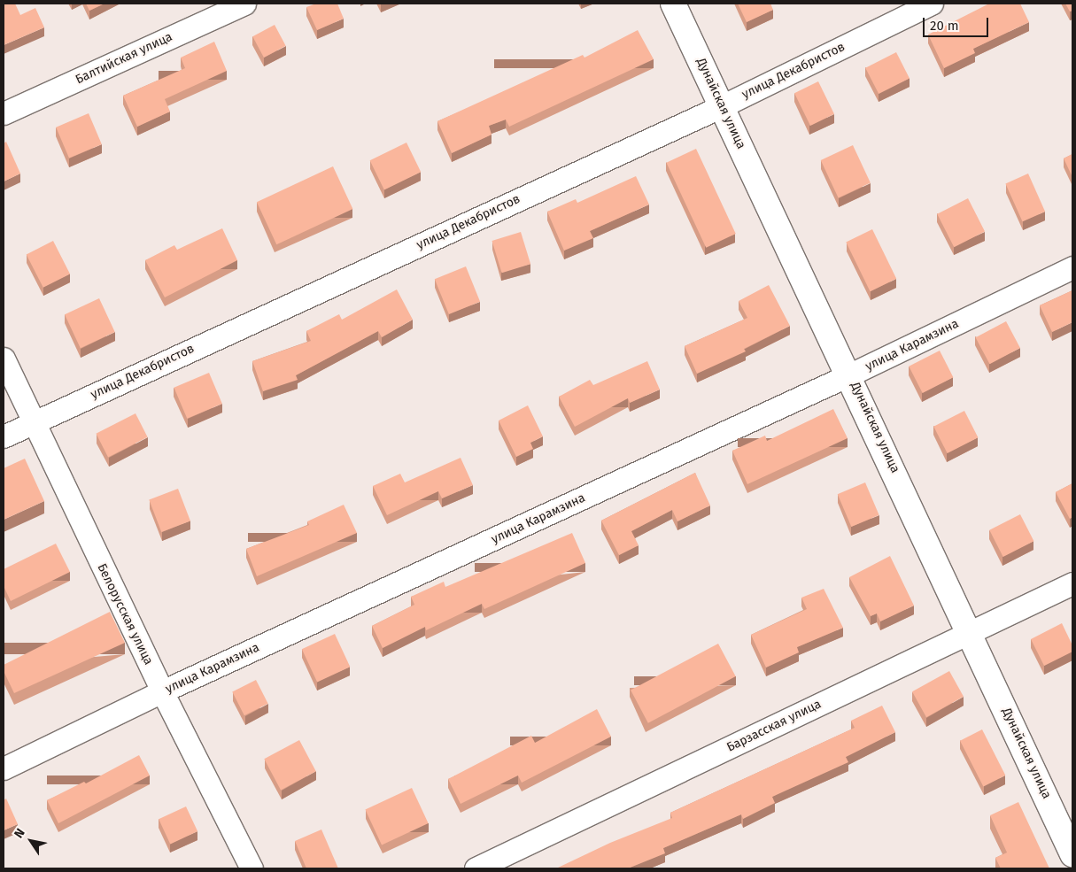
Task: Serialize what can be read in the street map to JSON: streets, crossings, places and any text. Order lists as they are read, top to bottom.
{
  "streets": {
    "street": [
      "Балтийская улица",
      "улица Декабристов",
      "Дунайская улица",
      "улица Карамзина",
      "Белорусская улица",
      "Барзасская улица"
    ]
  },
  "crossings": [
    ["улица Декабристов", "Дунайская улица"],
    ["улица Декабристов", "Белорусская улица"],
    ["Дунайская улица", "улица Карамзина"],
    ["Дунайская улица", "Барзасская улица"],
    ["улица Карамзина", "Белорусская улица"]
  ],
  "scale_bar": "20 m",
  "north": "top left"
}
